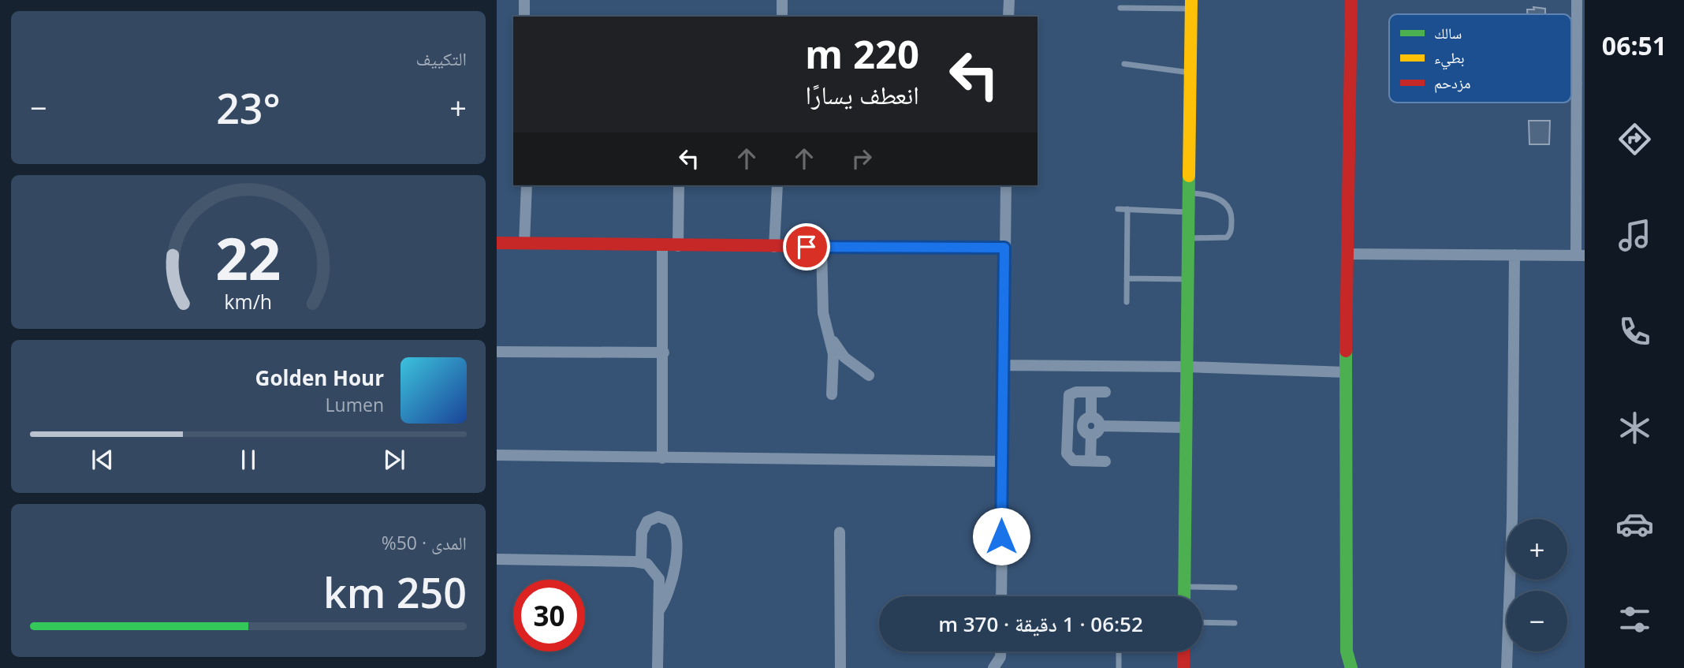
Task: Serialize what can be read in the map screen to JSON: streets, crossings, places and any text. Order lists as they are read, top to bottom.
{
  "legend": ["سالك", "بطيء", "مزدحم"],
  "page": {
    "tabs": "06:51",
    "tile": [
      "التكييف",
      ["المدى · 50%", "250 km"]
    ],
    "turn": ["220 m", "انعطف يسارًا"],
    "heat": ["−", "23°", "+"],
    "song": ["Golden Hour", "Lumen"],
    "map_buttons": ["+", "−"],
    "limit": "30",
    "trip": "06:52 · 1 دقيقة · 370 m",
    "gauge": ["22", "km/h"]
  }
}
